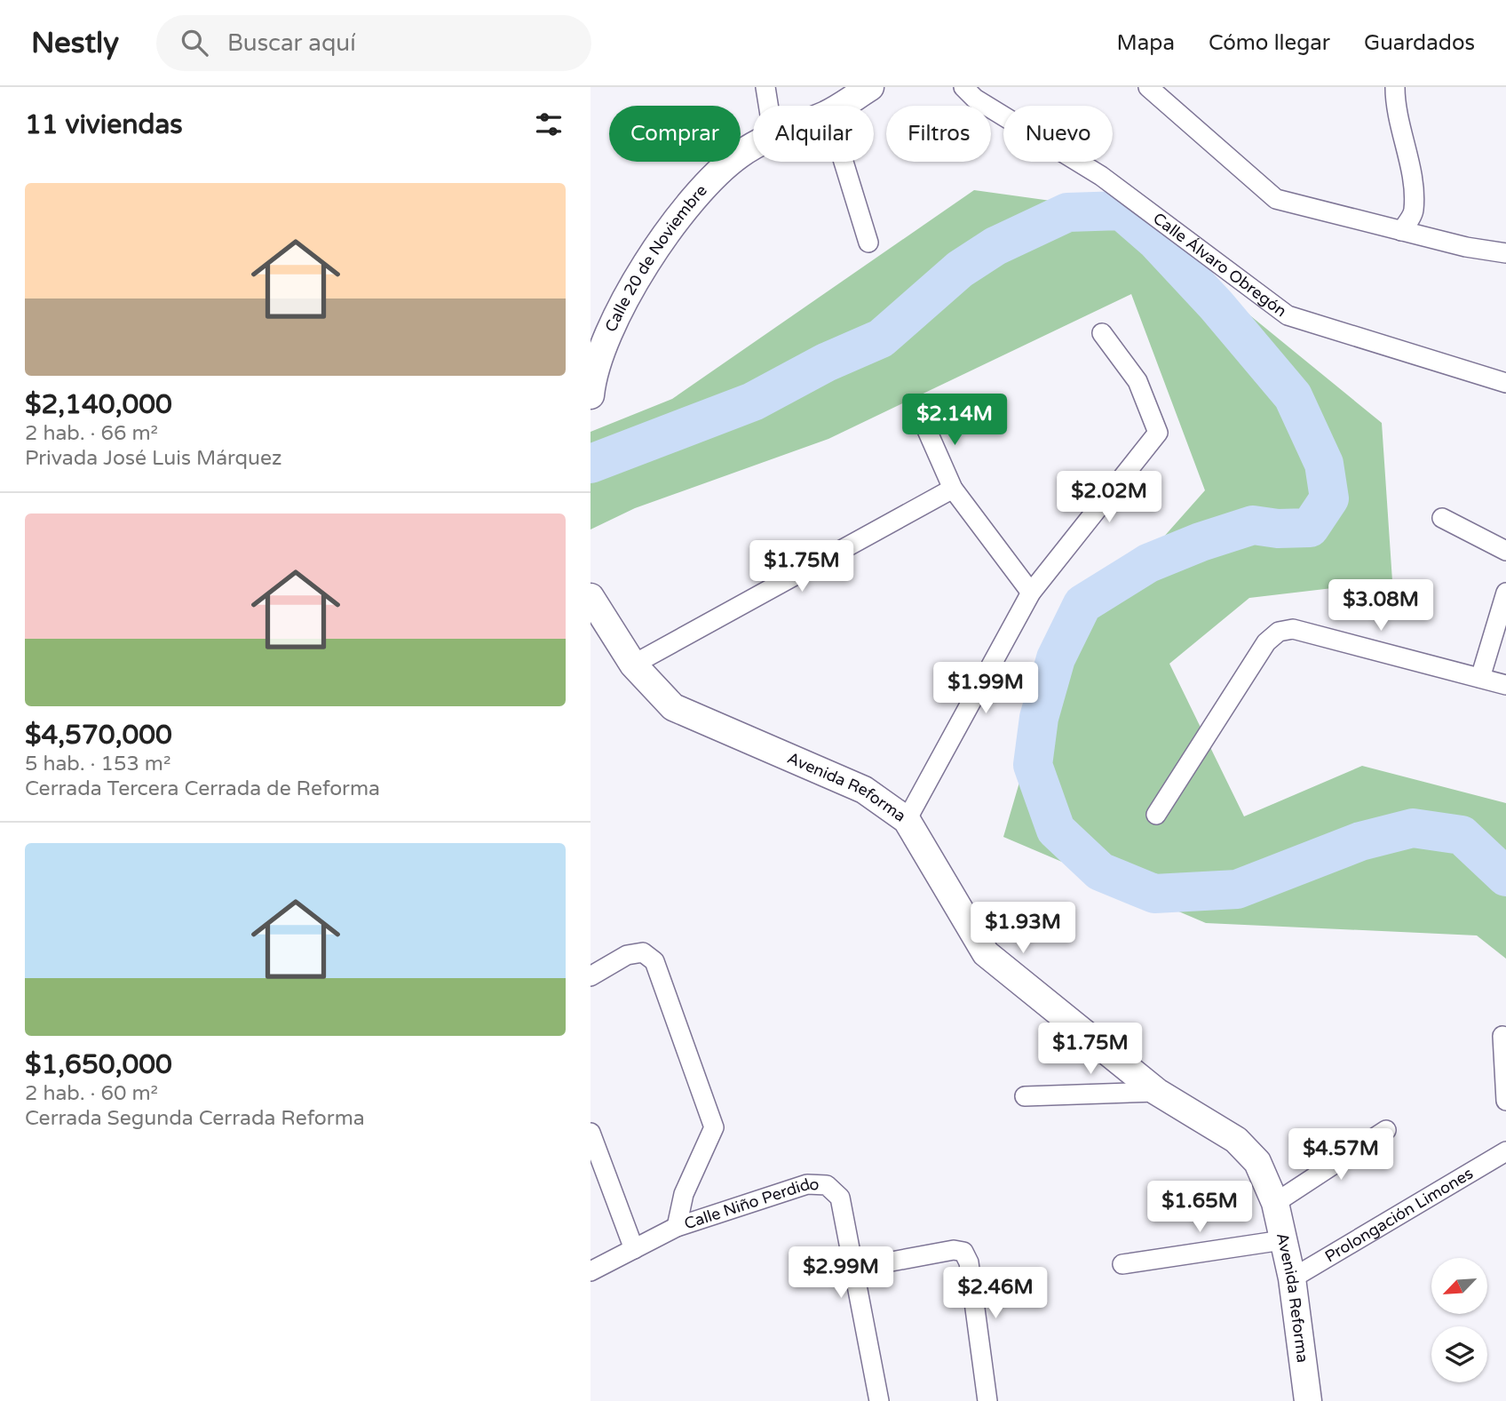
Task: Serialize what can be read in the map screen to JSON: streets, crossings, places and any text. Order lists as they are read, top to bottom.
{
  "streets": {
    "street": [
      "Calle 20 de Noviembre",
      "Calle Álvaro Obregón",
      "Avenida Reforma",
      "Calle Niño Perdido",
      "Prolongación Limones"
    ]
  },
  "crossings": [
    ["Avenida Reforma", "Prolongación Limones"]
  ],
  "north": "bottom left",
  "page": {
    "header": "Nestly",
    "search": "Buscar aquí",
    "nav": ["Mapa", "Cómo llegar", "Guardados"],
    "heading": "11 viviendas",
    "chip": [
      "Comprar",
      "Alquilar",
      "Filtros",
      "Nuevo"
    ],
    "list": [
      {
        "name": "$2,140,000",
        "note": "2 hab. · 66 m² · Privada José Luis Márquez"
      },
      {
        "name": "$4,570,000",
        "note": "5 hab. · 153 m² · Cerrada Tercera Cerrada de Reforma"
      },
      {
        "name": "$1,650,000",
        "note": "2 hab. · 60 m² · Cerrada Segunda Cerrada Reforma"
      }
    ],
    "price": [
      "$2.14M",
      "$2.02M",
      "$1.75M",
      "$3.08M",
      "$1.99M",
      "$1.93M",
      "$1.75M",
      "$4.57M",
      "$1.65M",
      "$2.99M",
      "$2.46M"
    ]
  }
}
